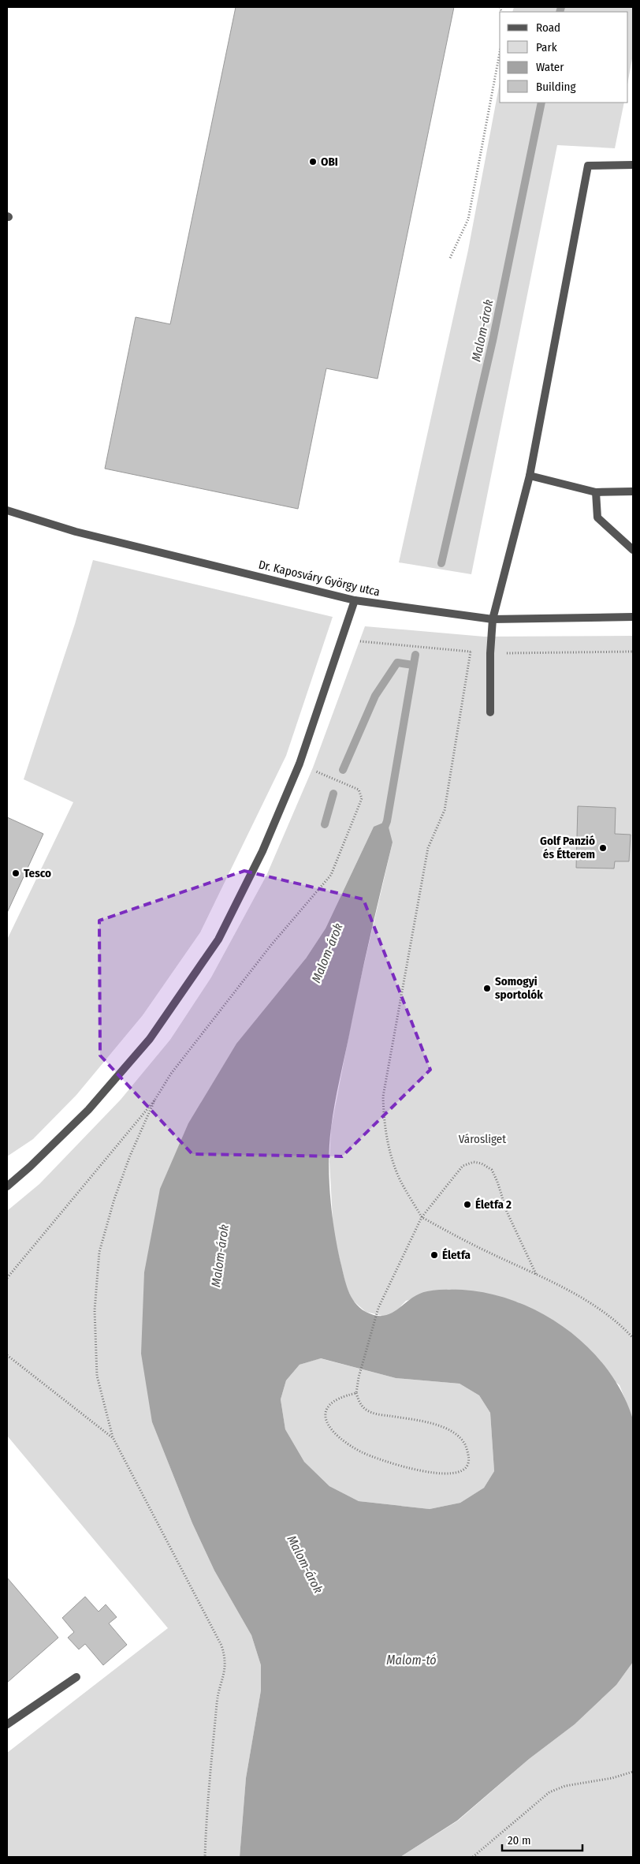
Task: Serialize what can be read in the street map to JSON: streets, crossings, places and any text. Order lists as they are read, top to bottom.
{
  "streets": {
    "street": ["Dr. Kaposváry György utca"]
  },
  "water": ["Malom-árok", "Malom-tó"],
  "parks": ["Városliget"],
  "places": [
    "OBI",
    "Golf Panzió és Étterem",
    "Tesco",
    "Somogyi sportolók",
    "Életfa 2",
    "Életfa"
  ],
  "legend": [
    "Road",
    "Park",
    "Water",
    "Building"
  ],
  "scale_bar": "20 m"
}
